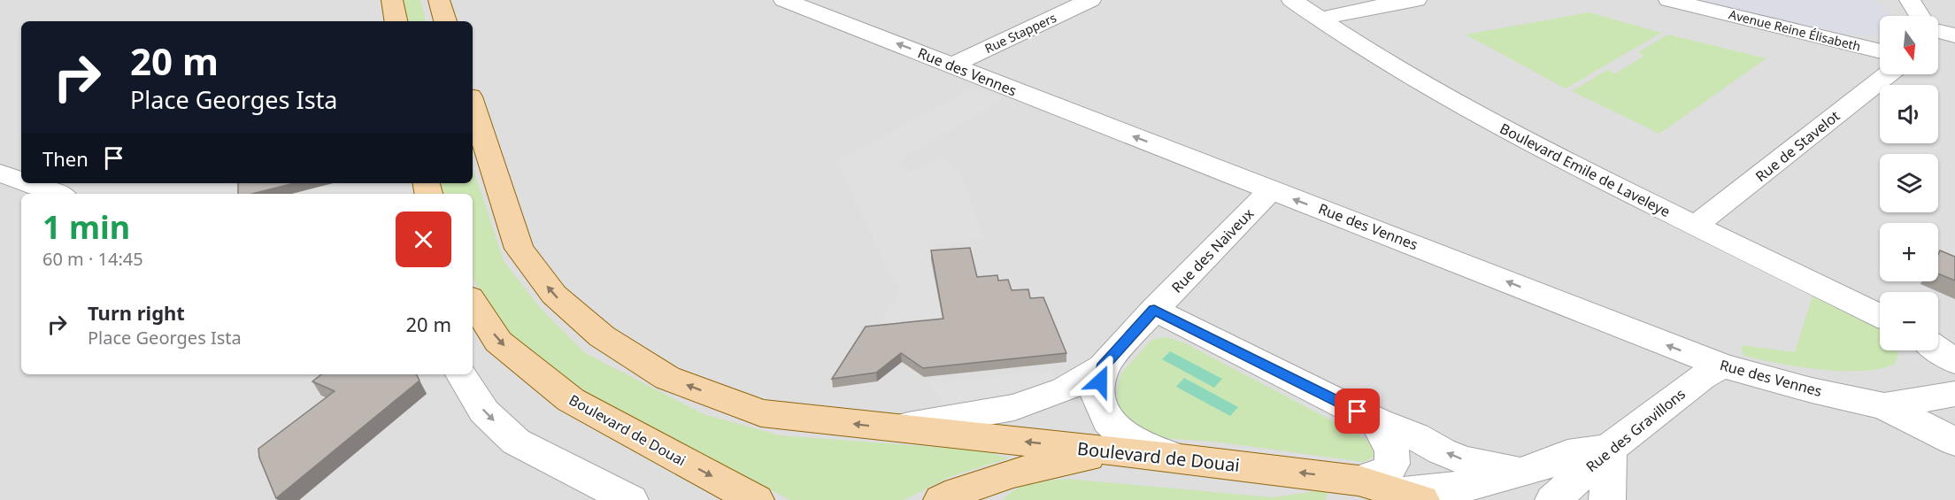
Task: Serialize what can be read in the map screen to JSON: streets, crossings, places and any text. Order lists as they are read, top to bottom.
{
  "streets": {
    "main road": ["Boulevard de Douai"],
    "street": [
      "Avenue Reine Élisabeth",
      "Rue Stappers",
      "Rue des Vennes",
      "Rue de Stavelot",
      "Boulevard Emile de Laveleye",
      "Rue des Naiveux",
      "Rue des Gravillons"
    ]
  },
  "crossings": [
    ["Rue Stappers", "Rue des Vennes"],
    ["Rue des Vennes", "Rue des Naiveux"],
    ["Rue des Vennes", "Rue des Gravillons"],
    ["Rue de Stavelot", "Boulevard Emile de Laveleye"],
    ["Rue des Naiveux", "Boulevard de Douai"]
  ],
  "north": "bottom",
  "page": {
    "map_buttons": ["+", "−"],
    "turn": ["20 m", "Place Georges Ista"],
    "then": "Then",
    "heading": ["1 min", "60 m · 14:45"],
    "list": [
      {
        "name": "Turn right",
        "note": "Place Georges Ista",
        "value": "20 m"
      }
    ]
  }
}
